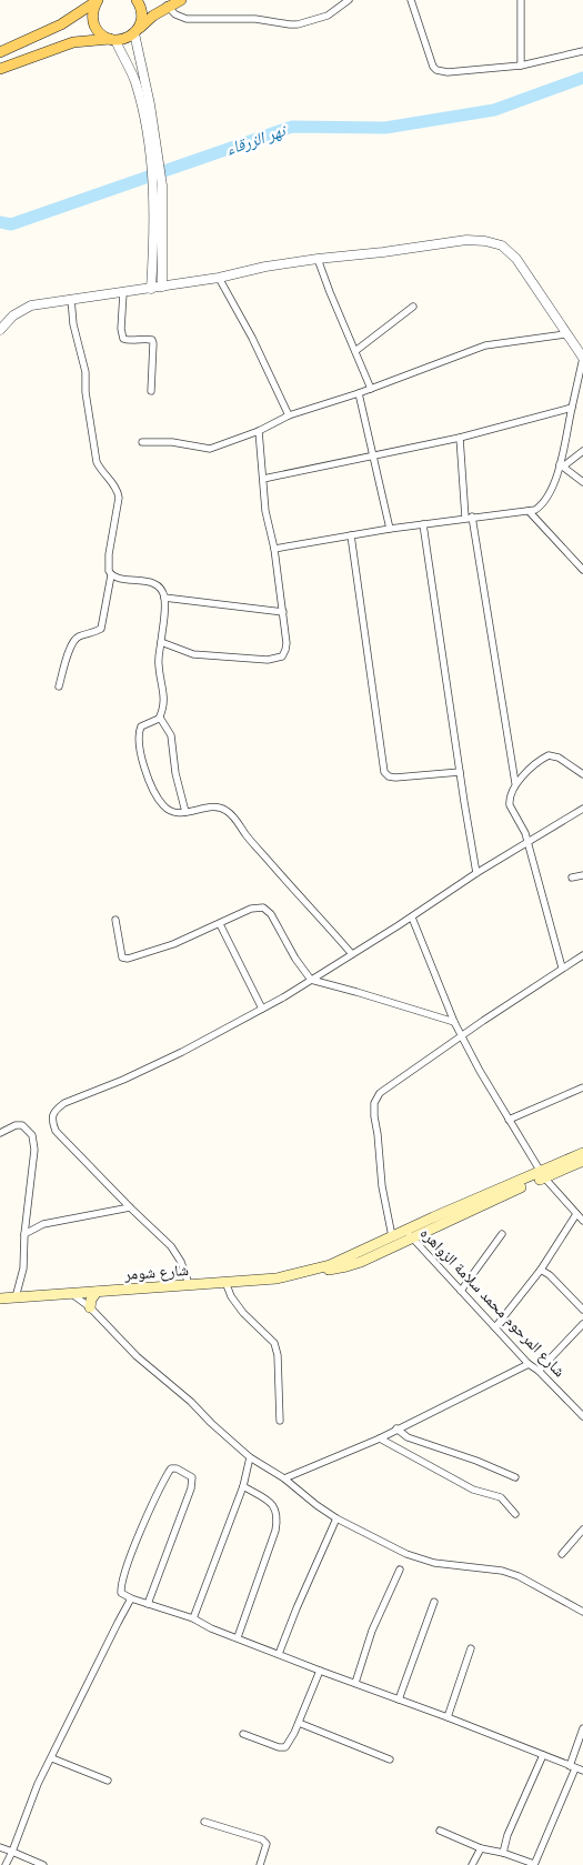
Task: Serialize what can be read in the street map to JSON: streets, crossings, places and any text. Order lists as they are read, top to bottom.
{
  "streets": {
    "main road": ["شارع شومر"],
    "street": ["شارع المرحوم محمد سلامة الزواهره"]
  },
  "crossings": [
    ["شارع شومر", "شارع المرحوم محمد سلامة الزواهره"]
  ],
  "water": ["نهر الزرقاء"]
}
